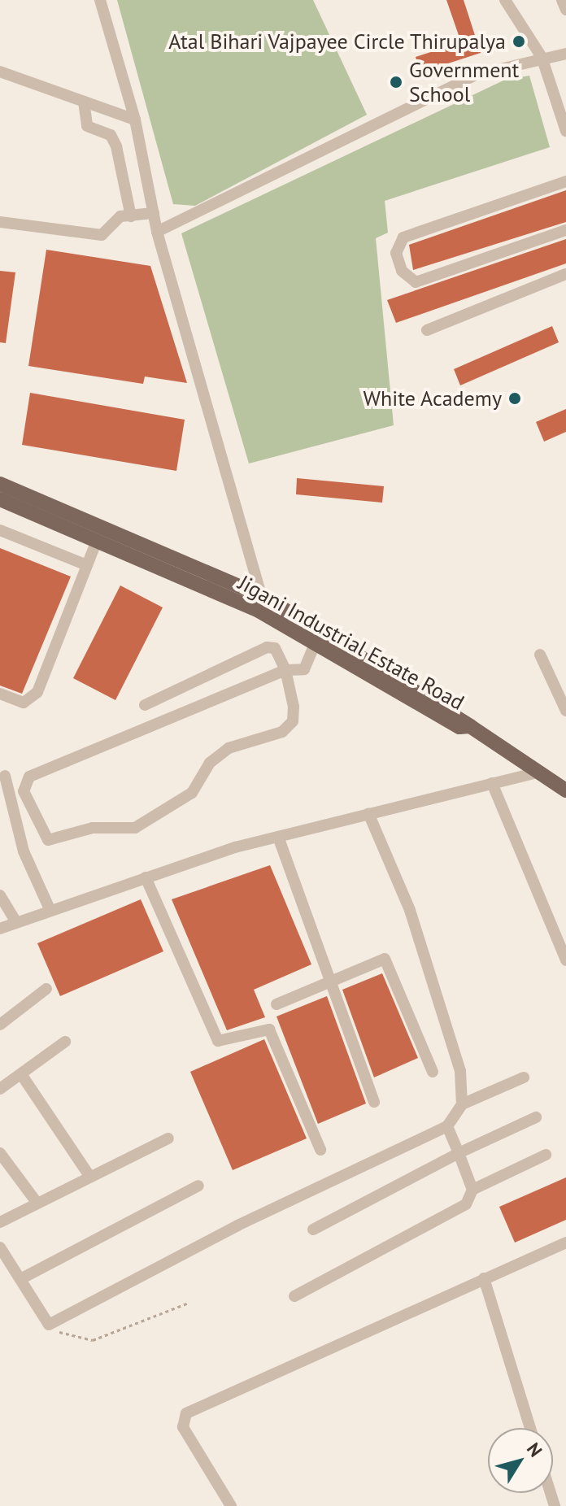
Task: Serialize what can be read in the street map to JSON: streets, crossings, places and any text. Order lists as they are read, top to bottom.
{
  "streets": {
    "main road": ["Jigani Industrial Estate Road"]
  },
  "places": ["Atal Bihari Vajpayee Circle Thirupalya", "Government School", "White Academy"],
  "north": "top right"
}
